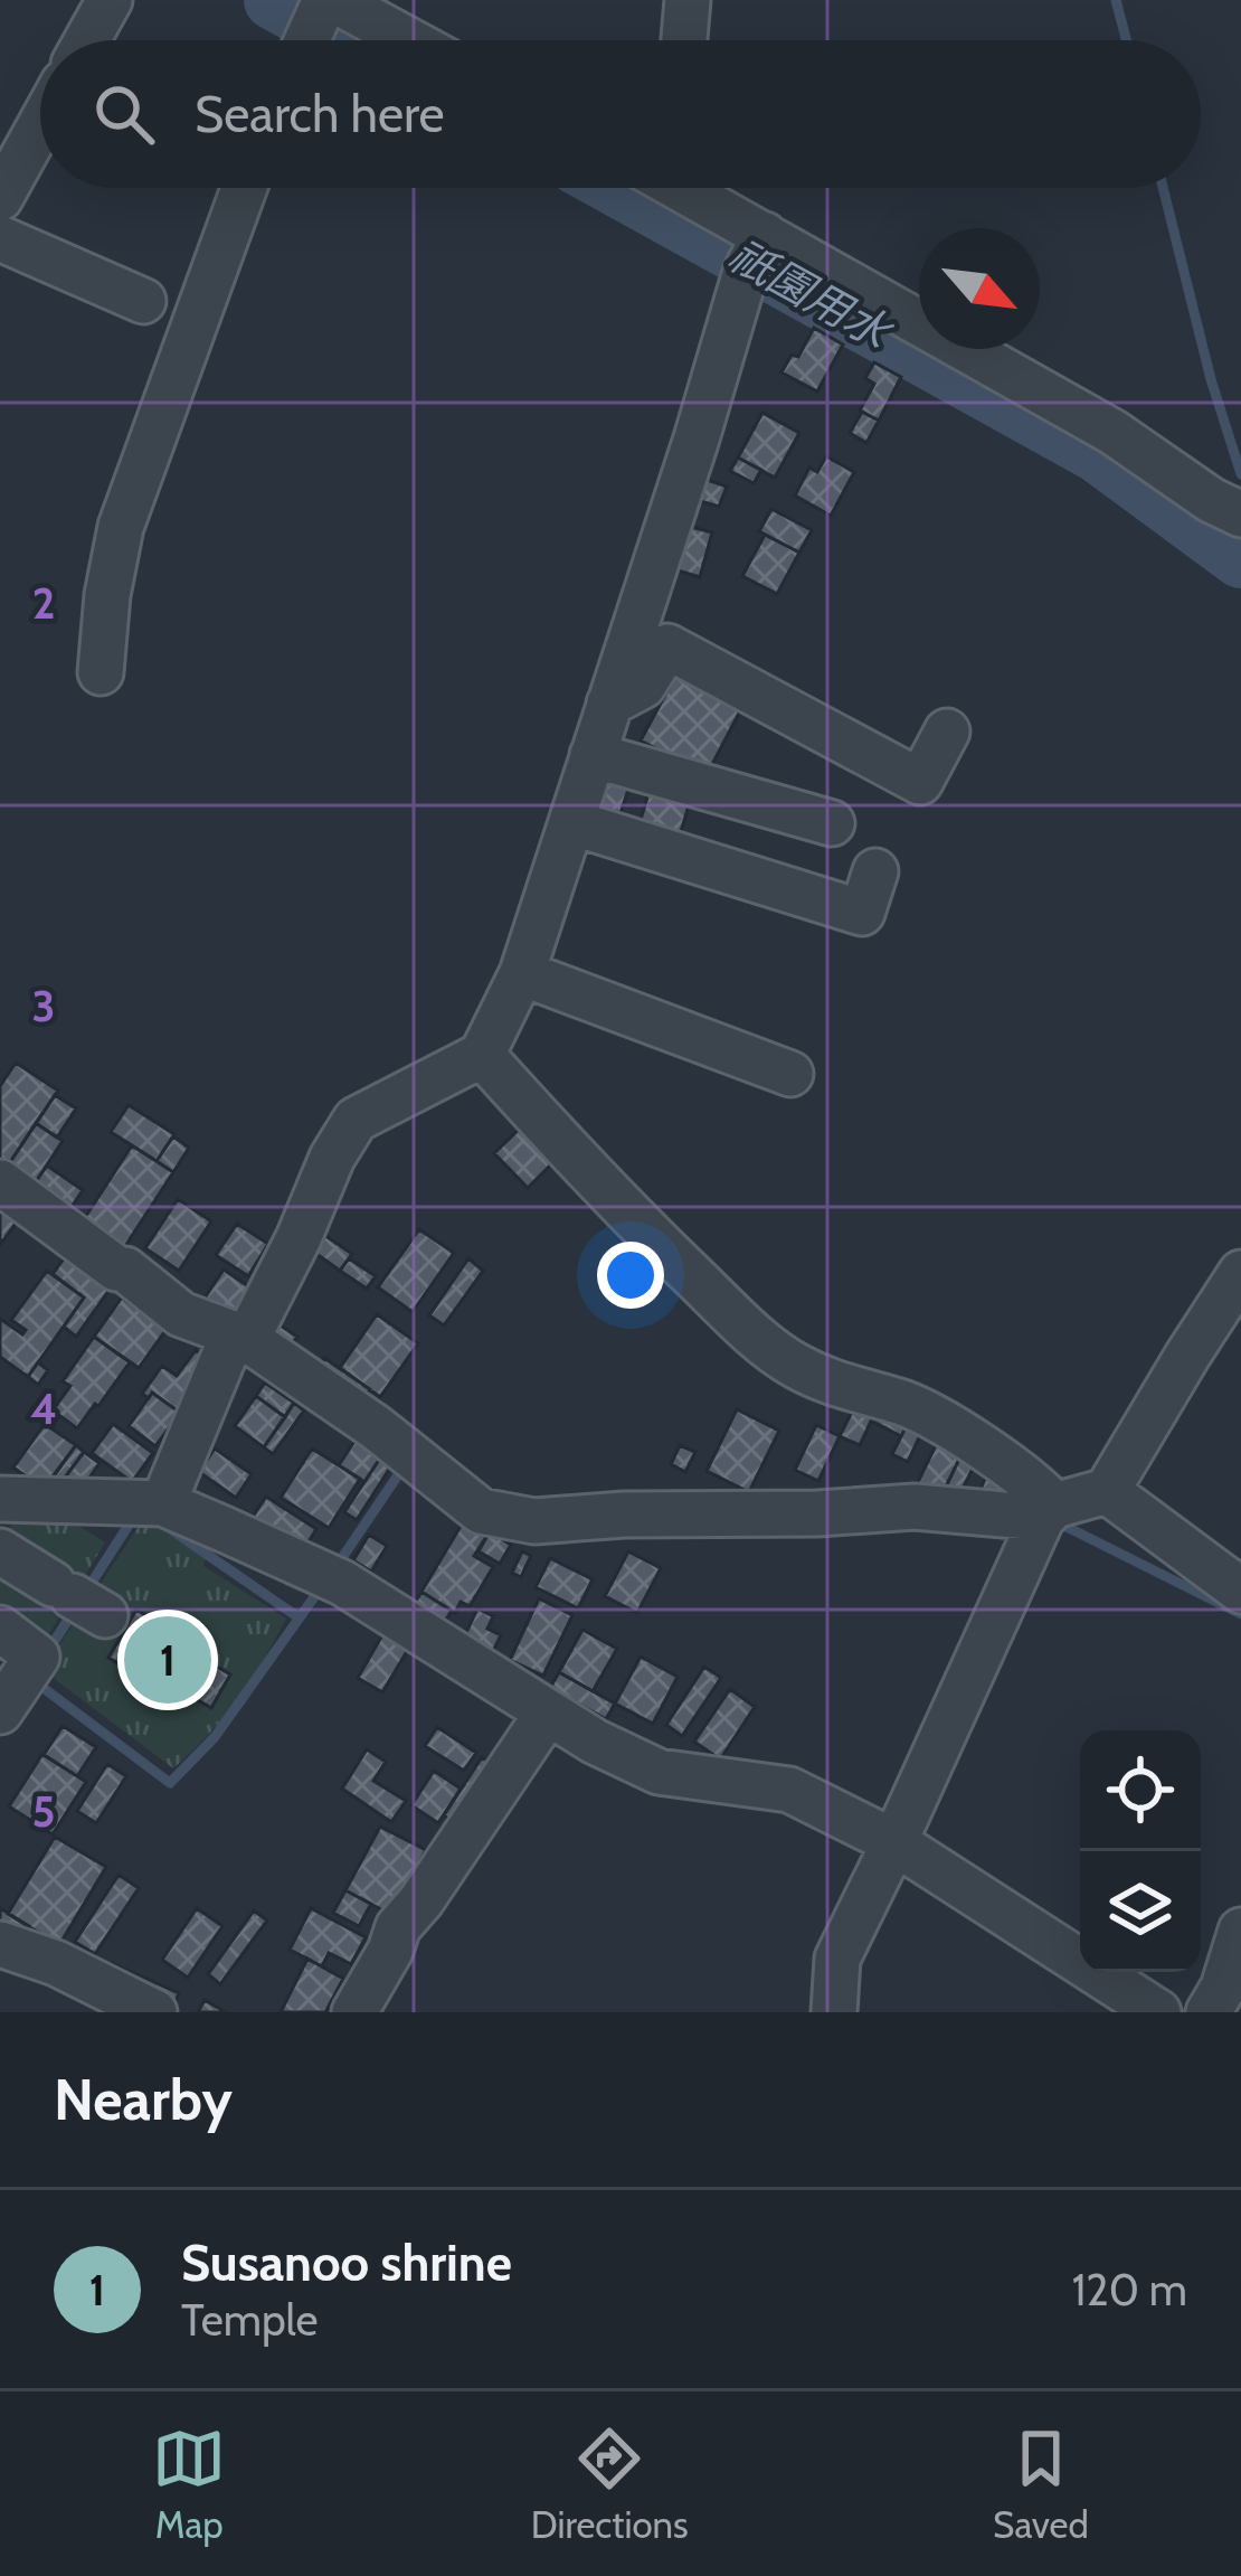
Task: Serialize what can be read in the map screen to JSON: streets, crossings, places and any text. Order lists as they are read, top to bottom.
{
  "water": ["祇園用水"],
  "north": "bottom right",
  "page": {
    "search": "Search here",
    "pins": "1",
    "heading": "Nearby",
    "list": [
      {
        "mark": "1",
        "name": "Susanoo shrine",
        "note": "Temple",
        "value": "120 m"
      }
    ],
    "nav": ["Map", "Directions", "Saved"]
  },
  "grid": {
    "rows": [
      "2",
      "3",
      "4",
      "5"
    ]
  }
}
